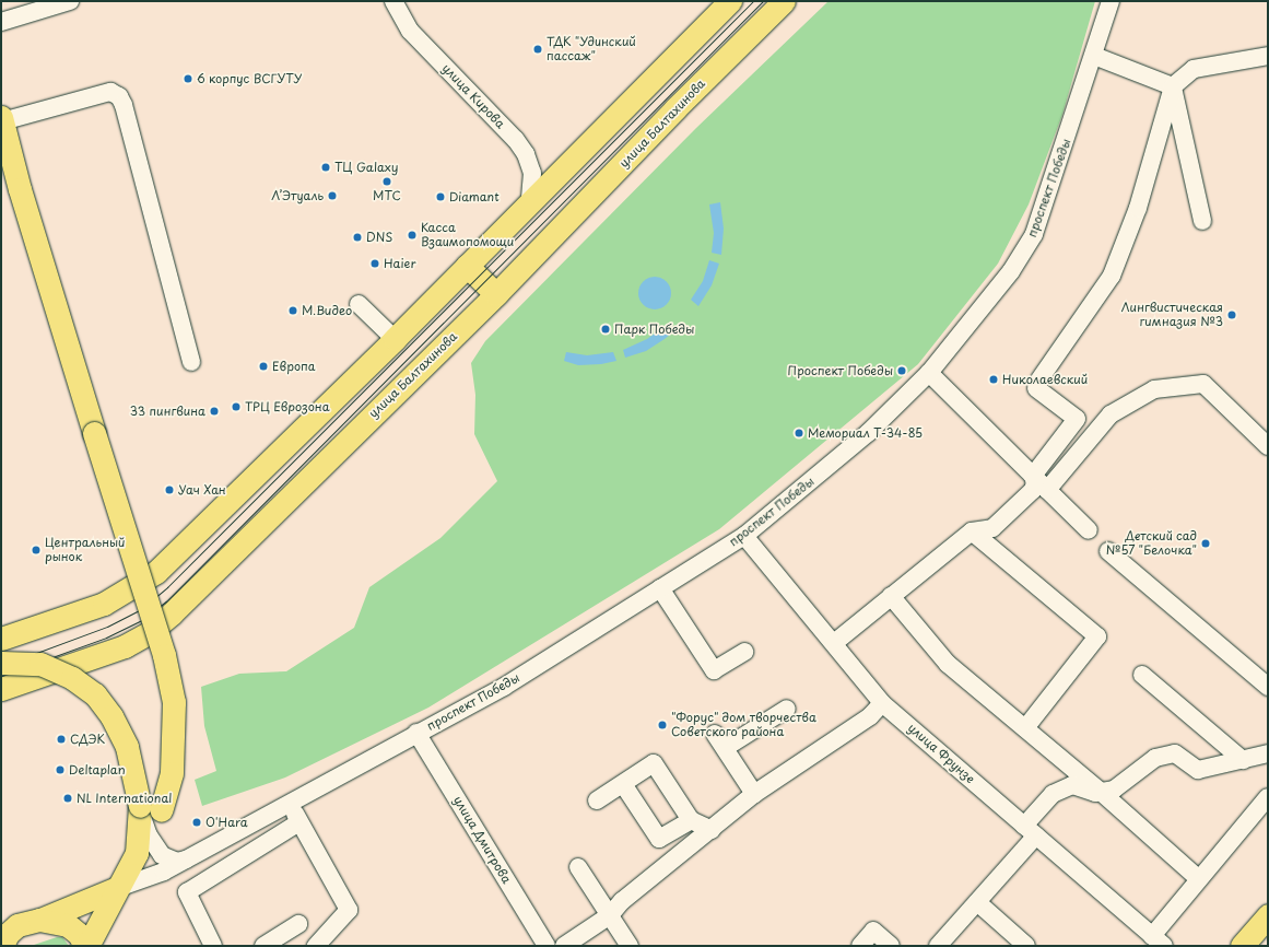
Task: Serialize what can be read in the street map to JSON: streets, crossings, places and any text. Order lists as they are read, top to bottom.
{
  "streets": {
    "main road": ["улица Балтахинова"],
    "street": [
      "улица Кирова",
      "проспект Победы",
      "улица Фрунзе",
      "улица Дмитрова"
    ]
  },
  "crossings": [
    ["проспект Победы", "улица Фрунзе"],
    ["проспект Победы", "улица Дмитрова"]
  ],
  "places": [
    "ТДК \"Удинский пассаж\"",
    "6 корпус ВСГУТУ",
    "ТЦ Galaxy",
    "МТС",
    "Л’Этуаль",
    "Diamant",
    "Касса Взаимопомощи",
    "DNS",
    "Haier",
    "М.Видео",
    "Лингвистическая гимназия №3",
    "Парк Победы",
    "Европа",
    "Проспект Победы",
    "Николаевский",
    "ТРЦ Еврозона",
    "33 пингвина",
    "Мемориал Т-34-85",
    "Уач Хан",
    "Детский сад №57 \"Белочка\"",
    "Центральный рынок",
    "\"Форус\" дом творчества Советского района",
    "СДЭК",
    "Deltaplan",
    "NL International",
    "O'Hara"
  ]
}
